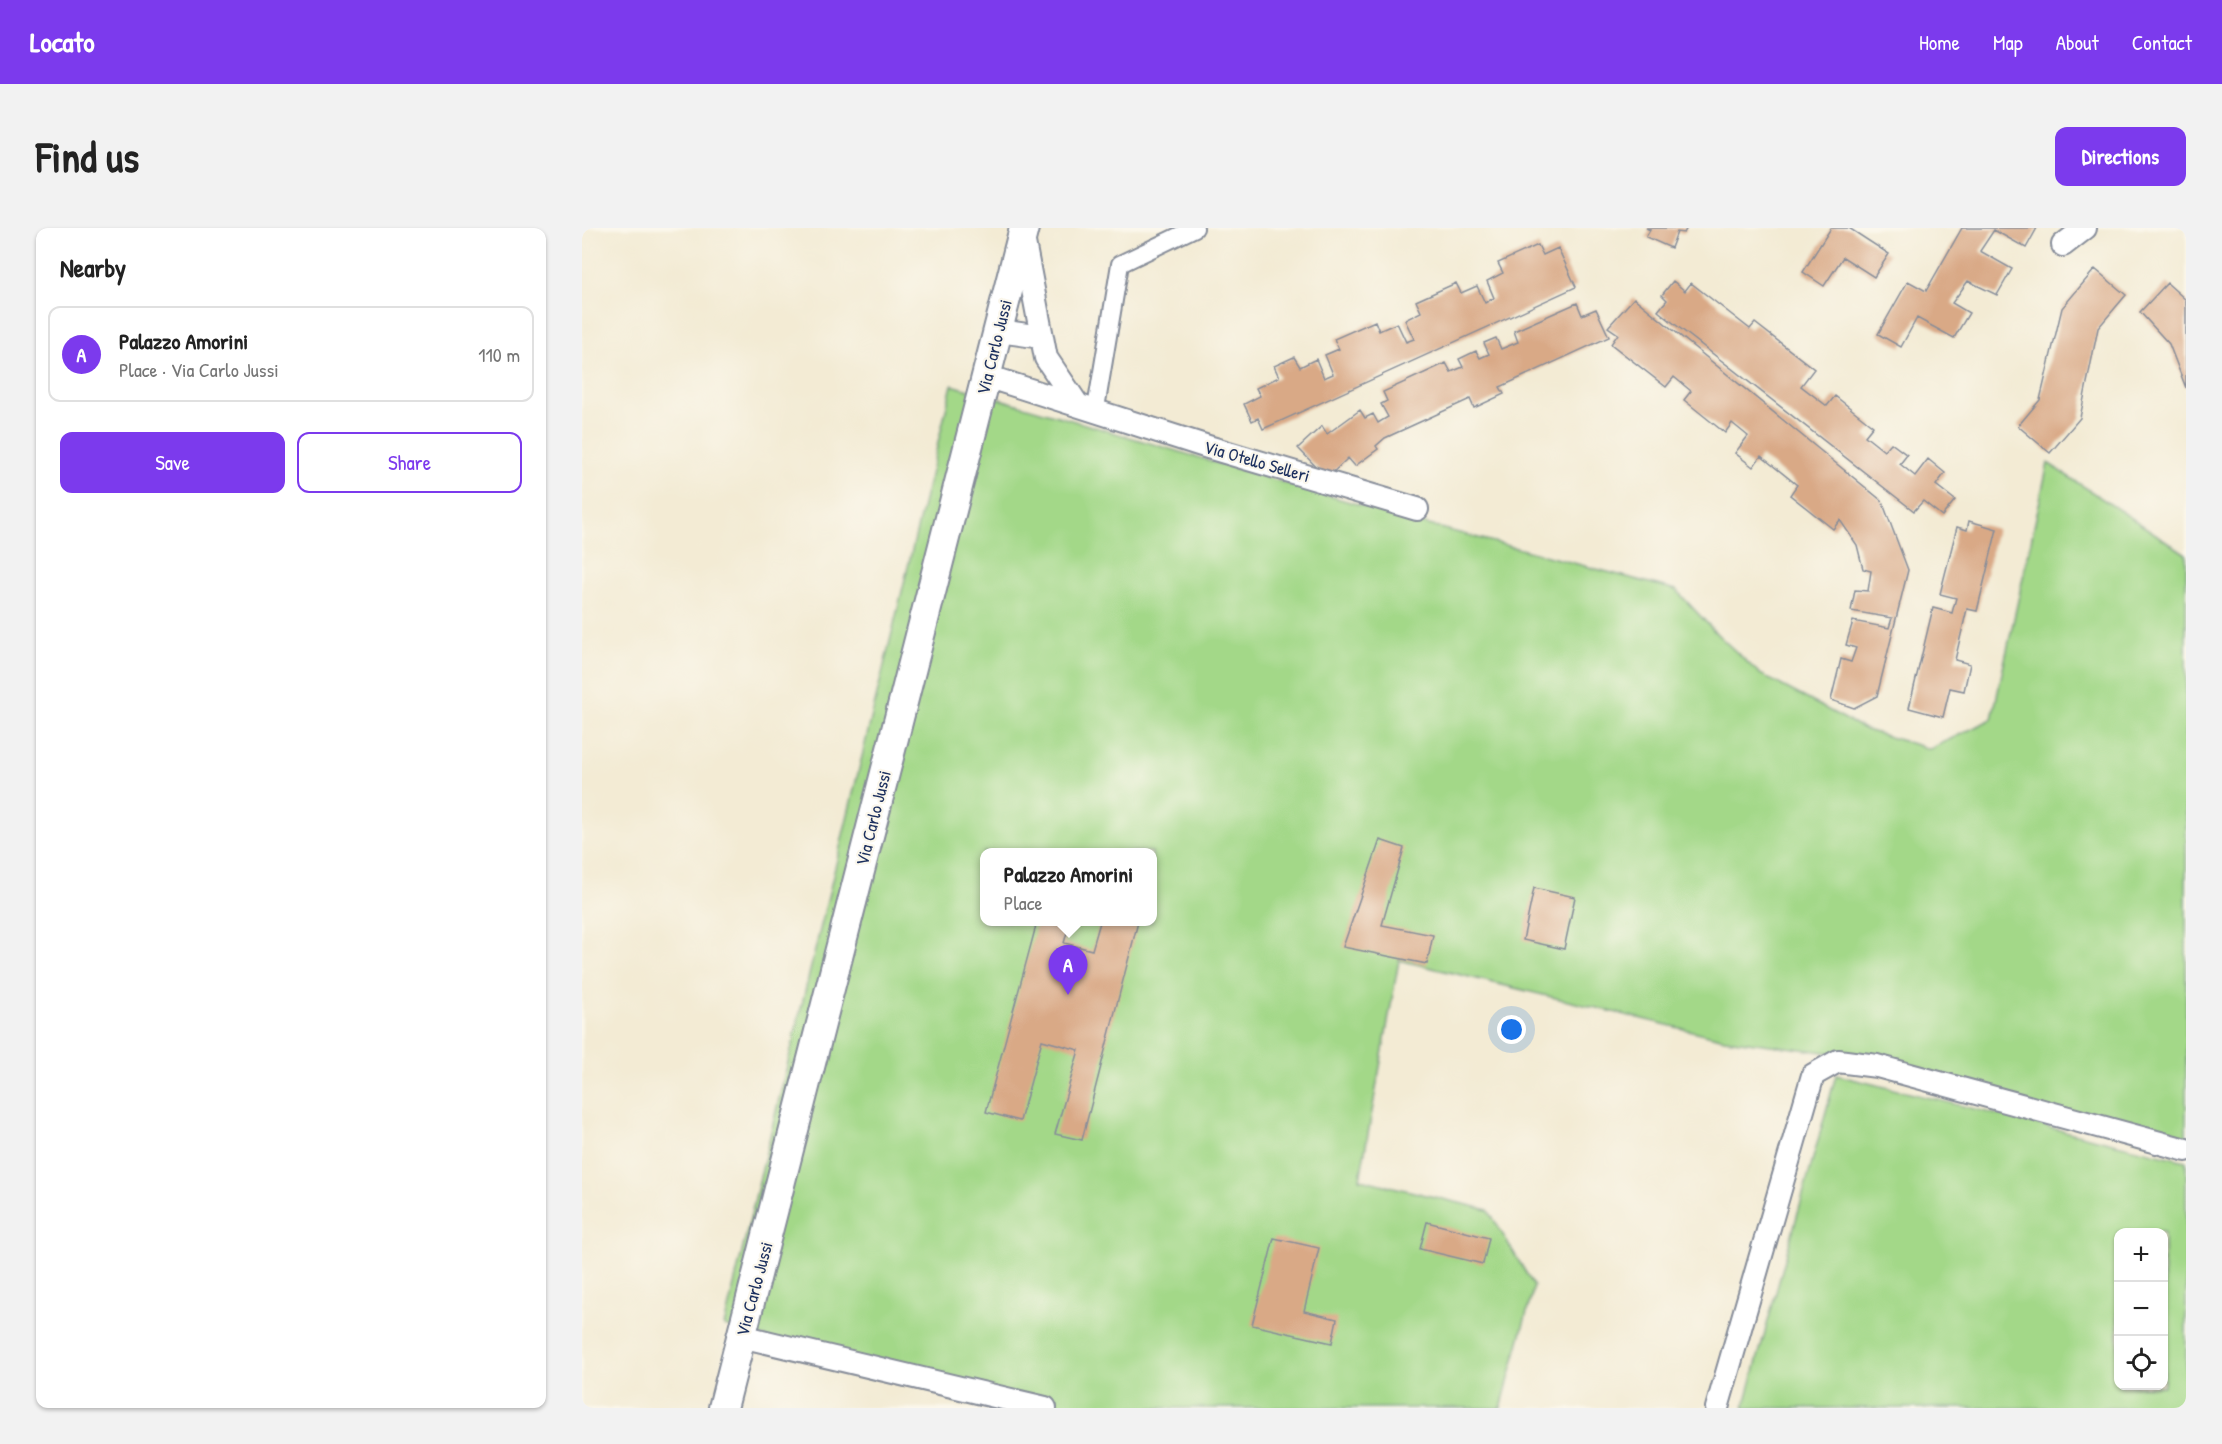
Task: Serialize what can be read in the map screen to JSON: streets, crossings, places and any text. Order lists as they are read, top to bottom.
{
  "streets": {
    "street": ["Via Carlo Jussi", "Via Otello Selleri"]
  },
  "crossings": [
    ["Via Carlo Jussi", "Via Otello Selleri"]
  ],
  "page": {
    "header": "Locato",
    "nav": [
      "Home",
      "Map",
      "About",
      "Contact"
    ],
    "buttons": [
      "Directions",
      ["Save", "Share"]
    ],
    "title": "Find us",
    "heading": "Nearby",
    "list": [
      {
        "mark": "A",
        "name": "Palazzo Amorini",
        "note": "Place · Via Carlo Jussi",
        "value": "110 m"
      }
    ],
    "popup": ["Palazzo Amorini", "Place"],
    "pins": "A",
    "map_buttons": ["+", "−"]
  }
}
